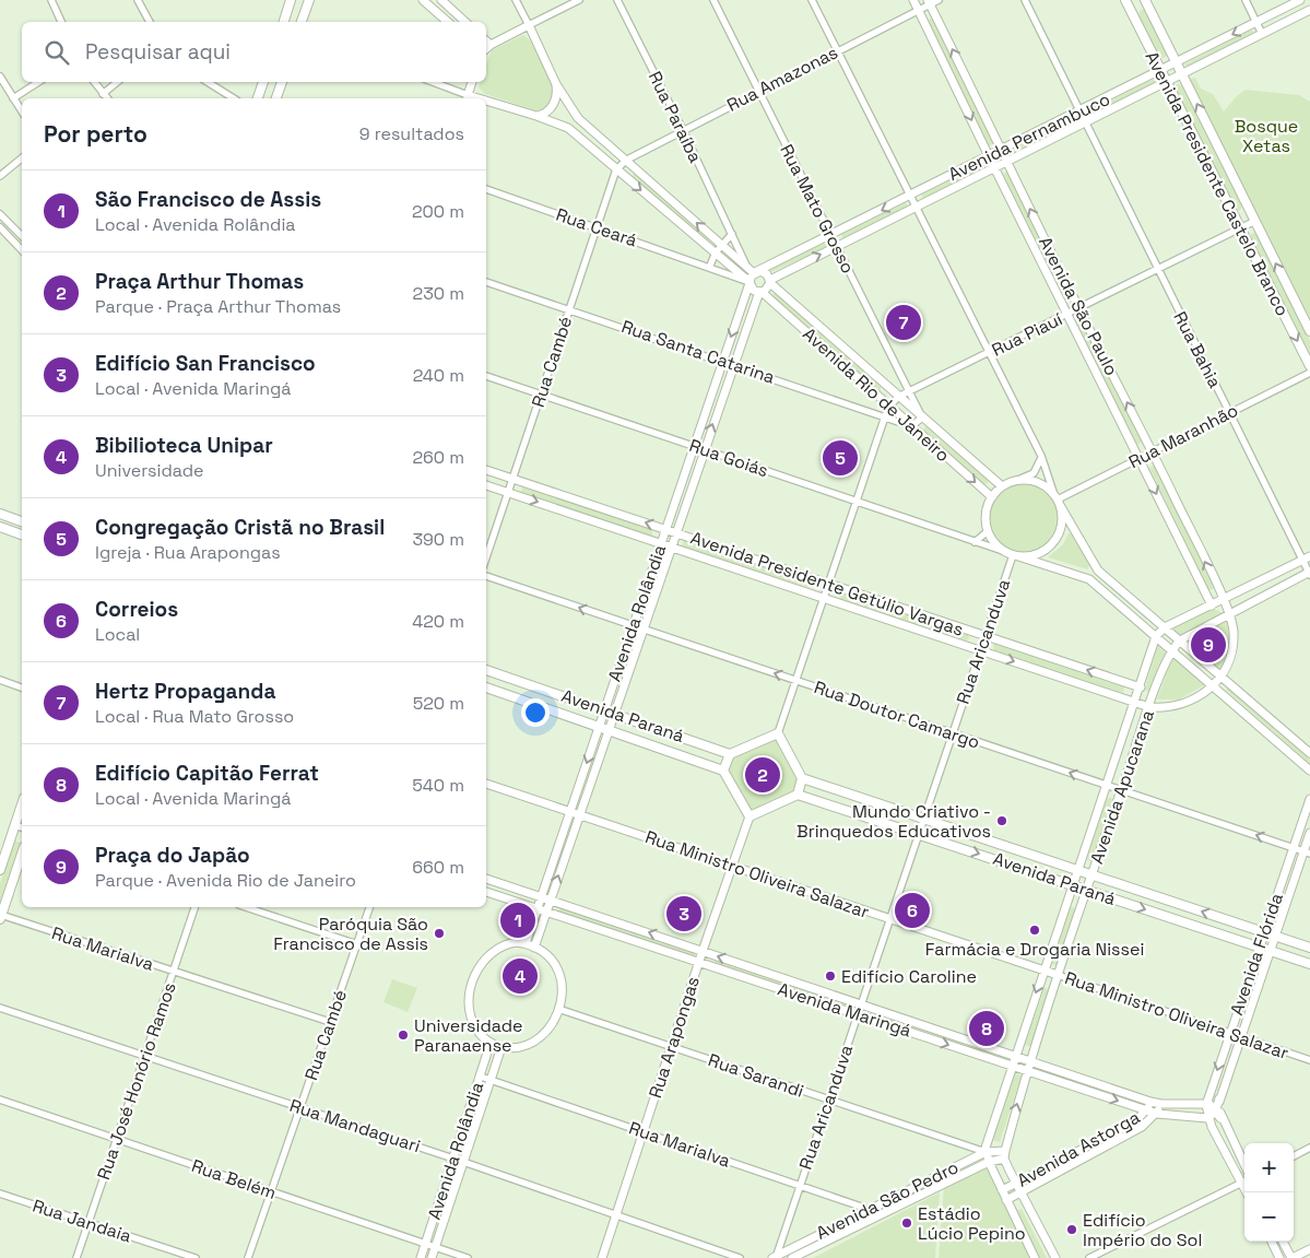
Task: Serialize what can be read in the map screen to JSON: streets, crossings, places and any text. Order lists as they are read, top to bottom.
{
  "streets": {
    "main road": ["Avenida Presidente Castelo Branco", "Avenida Paraná"],
    "street": [
      "Rua Amazonas",
      "Rua Paraíba",
      "Avenida Pernambuco",
      "Rua Mato Grosso",
      "Rua Ceará",
      "Avenida São Paulo",
      "Rua Piauí",
      "Rua Bahia",
      "Rua Santa Catarina",
      "Rua Cambé",
      "Avenida Rio de Janeiro",
      "Rua Maranhão",
      "Rua Goiás",
      "Avenida Presidente Getúlio Vargas",
      "Avenida Rolândia",
      "Rua Aricanduva",
      "Rua Doutor Camargo",
      "Avenida Apucarana",
      "Rua Ministro Oliveira Salazar",
      "Rua Marialva",
      "Avenida Flórida",
      "Avenida Maringá",
      "Rua Arapongas",
      "Rua Sarandi",
      "Rua José Honório Ramos",
      "Rua Mandaguari",
      "Avenida Astorga",
      "Rua Belém",
      "Avenida São Pedro",
      "Rua Jandaia"
    ]
  },
  "crossings": [
    ["Rua Amazonas", "Rua Paraíba"],
    ["Rua Amazonas", "Rua Mato Grosso"],
    ["Rua Amazonas", "Avenida São Paulo"],
    ["Rua Amazonas", "Rua Cambé"],
    ["Avenida Pernambuco", "Avenida Presidente Castelo Branco"],
    ["Avenida Pernambuco", "Rua Mato Grosso"],
    ["Avenida Pernambuco", "Rua Ceará"],
    ["Avenida Pernambuco", "Avenida São Paulo"],
    ["Avenida Pernambuco", "Rua Bahia"],
    ["Avenida Pernambuco", "Avenida Rio de Janeiro"],
    ["Avenida Pernambuco", "Avenida Rolândia"],
    ["Avenida Presidente Castelo Branco", "Rua Piauí"],
    ["Rua Mato Grosso", "Rua Piauí"],
    ["Rua Mato Grosso", "Avenida Rio de Janeiro"],
    ["Rua Ceará", "Rua Cambé"],
    ["Rua Ceará", "Avenida Rio de Janeiro"],
    ["Rua Ceará", "Avenida Rolândia"],
    ["Avenida São Paulo", "Rua Piauí"],
    ["Avenida São Paulo", "Rua Maranhão"],
    ["Avenida São Paulo", "Avenida Presidente Getúlio Vargas"],
    ["Avenida São Paulo", "Avenida Apucarana"],
    ["Rua Piauí", "Rua Bahia"],
    ["Rua Piauí", "Avenida Rio de Janeiro"],
    ["Rua Bahia", "Rua Maranhão"],
    ["Rua Bahia", "Avenida Apucarana"],
    ["Rua Santa Catarina", "Rua Cambé"],
    ["Rua Santa Catarina", "Avenida Rio de Janeiro"],
    ["Rua Santa Catarina", "Avenida Rolândia"],
    ["Rua Cambé", "Rua Goiás"],
    ["Rua Cambé", "Avenida Presidente Getúlio Vargas"],
    ["Rua Cambé", "Rua Marialva"],
    ["Rua Cambé", "Rua Mandaguari"],
    ["Rua Cambé", "Rua Belém"],
    ["Avenida Rio de Janeiro", "Rua Maranhão"],
    ["Avenida Rio de Janeiro", "Rua Goiás"],
    ["Avenida Rio de Janeiro", "Avenida Rolândia"],
    ["Avenida Rio de Janeiro", "Rua Aricanduva"],
    ["Rua Maranhão", "Rua Goiás"],
    ["Rua Maranhão", "Rua Aricanduva"],
    ["Rua Goiás", "Avenida Rolândia"],
    ["Rua Goiás", "Rua Aricanduva"],
    ["Avenida Presidente Getúlio Vargas", "Avenida Rolândia"],
    ["Avenida Presidente Getúlio Vargas", "Rua Aricanduva"],
    ["Avenida Presidente Getúlio Vargas", "Avenida Apucarana"],
    ["Avenida Rolândia", "Rua Doutor Camargo"],
    ["Avenida Rolândia", "Avenida Paraná"],
    ["Avenida Rolândia", "Rua Ministro Oliveira Salazar"],
    ["Avenida Rolândia", "Rua Marialva"],
    ["Avenida Rolândia", "Avenida Maringá"],
    ["Avenida Rolândia", "Rua Sarandi"],
    ["Avenida Rolândia", "Rua Mandaguari"],
    ["Avenida Rolândia", "Rua Belém"],
    ["Rua Aricanduva", "Rua Doutor Camargo"],
    ["Rua Aricanduva", "Avenida Paraná"],
    ["Rua Aricanduva", "Rua Ministro Oliveira Salazar"],
    ["Rua Aricanduva", "Rua Marialva"],
    ["Rua Aricanduva", "Avenida Maringá"],
    ["Rua Aricanduva", "Rua Sarandi"],
    ["Rua Aricanduva", "Avenida São Pedro"],
    ["Rua Doutor Camargo", "Avenida Apucarana"],
    ["Rua Doutor Camargo", "Avenida Flórida"],
    ["Avenida Paraná", "Avenida Apucarana"],
    ["Avenida Paraná", "Avenida Flórida"],
    ["Avenida Apucarana", "Rua Ministro Oliveira Salazar"],
    ["Avenida Apucarana", "Avenida Maringá"],
    ["Avenida Apucarana", "Rua Sarandi"],
    ["Avenida Apucarana", "Avenida São Pedro"],
    ["Rua Ministro Oliveira Salazar", "Avenida Flórida"],
    ["Rua Ministro Oliveira Salazar", "Rua Arapongas"],
    ["Rua Marialva", "Rua Arapongas"],
    ["Rua Marialva", "Rua José Honório Ramos"],
    ["Rua Marialva", "Avenida São Pedro"],
    ["Avenida Flórida", "Avenida Maringá"],
    ["Avenida Maringá", "Rua Arapongas"],
    ["Avenida Maringá", "Avenida Astorga"],
    ["Rua Arapongas", "Rua Sarandi"],
    ["Rua Arapongas", "Rua Mandaguari"],
    ["Rua Sarandi", "Avenida São Pedro"],
    ["Rua José Honório Ramos", "Rua Mandaguari"],
    ["Rua José Honório Ramos", "Rua Belém"],
    ["Rua José Honório Ramos", "Rua Jandaia"]
  ],
  "one_way": ["Rua Doutor Camargo"],
  "parks": ["Bosque Xetas"],
  "places": [
    "Mundo Criativo - Brinquedos Educativos",
    "Farmácia e Drogaria Nissei",
    "Paróquia São Francisco de Assis",
    "Edifício Caroline",
    "Universidade Paranaense",
    "Estádio Lúcio Pepino",
    "Edifício Império do Sol"
  ],
  "page": {
    "search": "Pesquisar aqui",
    "heading": ["Por perto", "9 resultados"],
    "list": [
      {
        "mark": "1",
        "name": "São Francisco de Assis",
        "note": "Local · Avenida Rolândia",
        "value": "200 m"
      },
      {
        "mark": "2",
        "name": "Praça Arthur Thomas",
        "note": "Parque · Praça Arthur Thomas",
        "value": "230 m"
      },
      {
        "mark": "3",
        "name": "Edifício San Francisco",
        "note": "Local · Avenida Maringá",
        "value": "240 m"
      },
      {
        "mark": "4",
        "name": "Bibilioteca Unipar",
        "note": "Universidade",
        "value": "260 m"
      },
      {
        "mark": "5",
        "name": "Congregação Cristã no Brasil",
        "note": "Igreja · Rua Arapongas",
        "value": "390 m"
      },
      {
        "mark": "6",
        "name": "Correios",
        "note": "Local",
        "value": "420 m"
      },
      {
        "mark": "7",
        "name": "Hertz Propaganda",
        "note": "Local · Rua Mato Grosso",
        "value": "520 m"
      },
      {
        "mark": "8",
        "name": "Edifício Capitão Ferrat",
        "note": "Local · Avenida Maringá",
        "value": "540 m"
      },
      {
        "mark": "9",
        "name": "Praça do Japão",
        "note": "Parque · Avenida Rio de Janeiro",
        "value": "660 m"
      }
    ],
    "pins": [
      "7",
      "5",
      "9",
      "2",
      "6",
      "3",
      "1",
      "4",
      "8"
    ],
    "map_buttons": ["+", "−"]
  }
}
